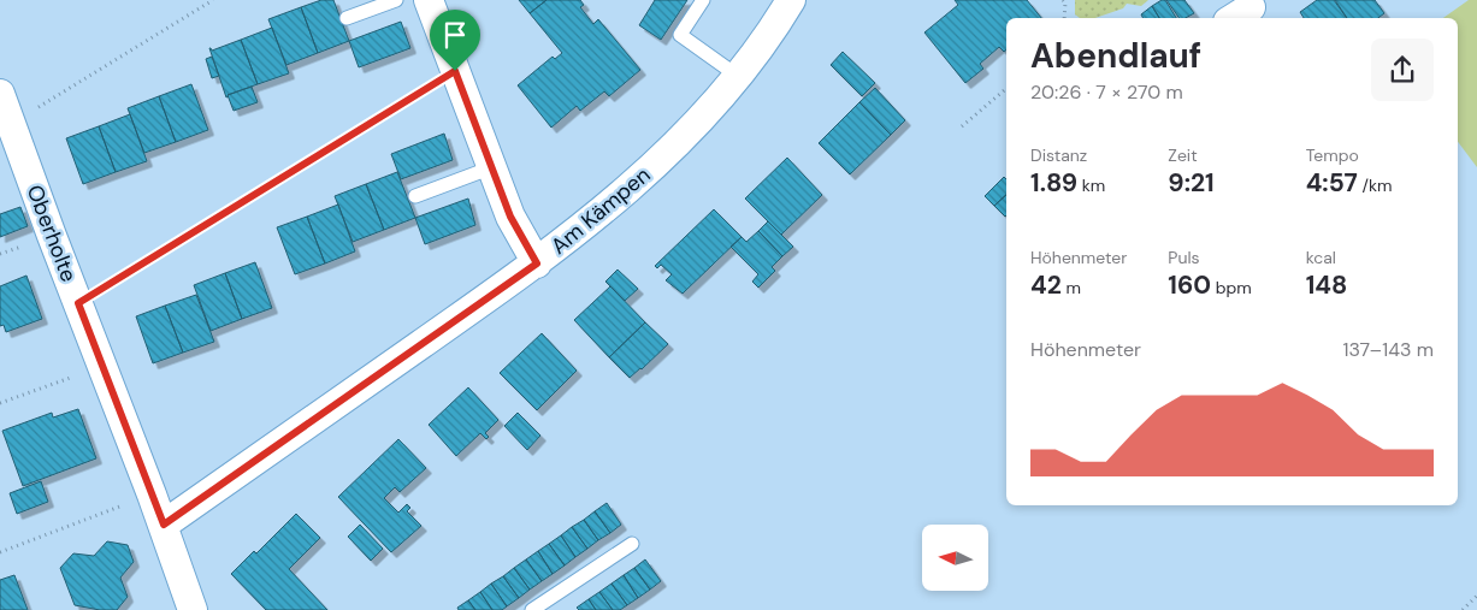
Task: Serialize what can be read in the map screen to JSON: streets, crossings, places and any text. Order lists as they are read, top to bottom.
{
  "streets": {
    "street": ["Am Kämpen", "Oberholte"]
  },
  "crossings": [
    ["Am Kämpen", "Oberholte"]
  ],
  "north": "left",
  "page": {
    "heading": ["Abendlauf", "20:26 · 7 × 270 m"],
    "stats": [
      ["Distanz", "1.89 km"],
      ["Zeit", "9:21"],
      ["Tempo", "4:57 /km"],
      ["Höhenmeter", "42 m"],
      ["Puls", "160 bpm"],
      ["kcal", "148"]
    ],
    "chart": ["Höhenmeter", "137–143 m"]
  }
}
